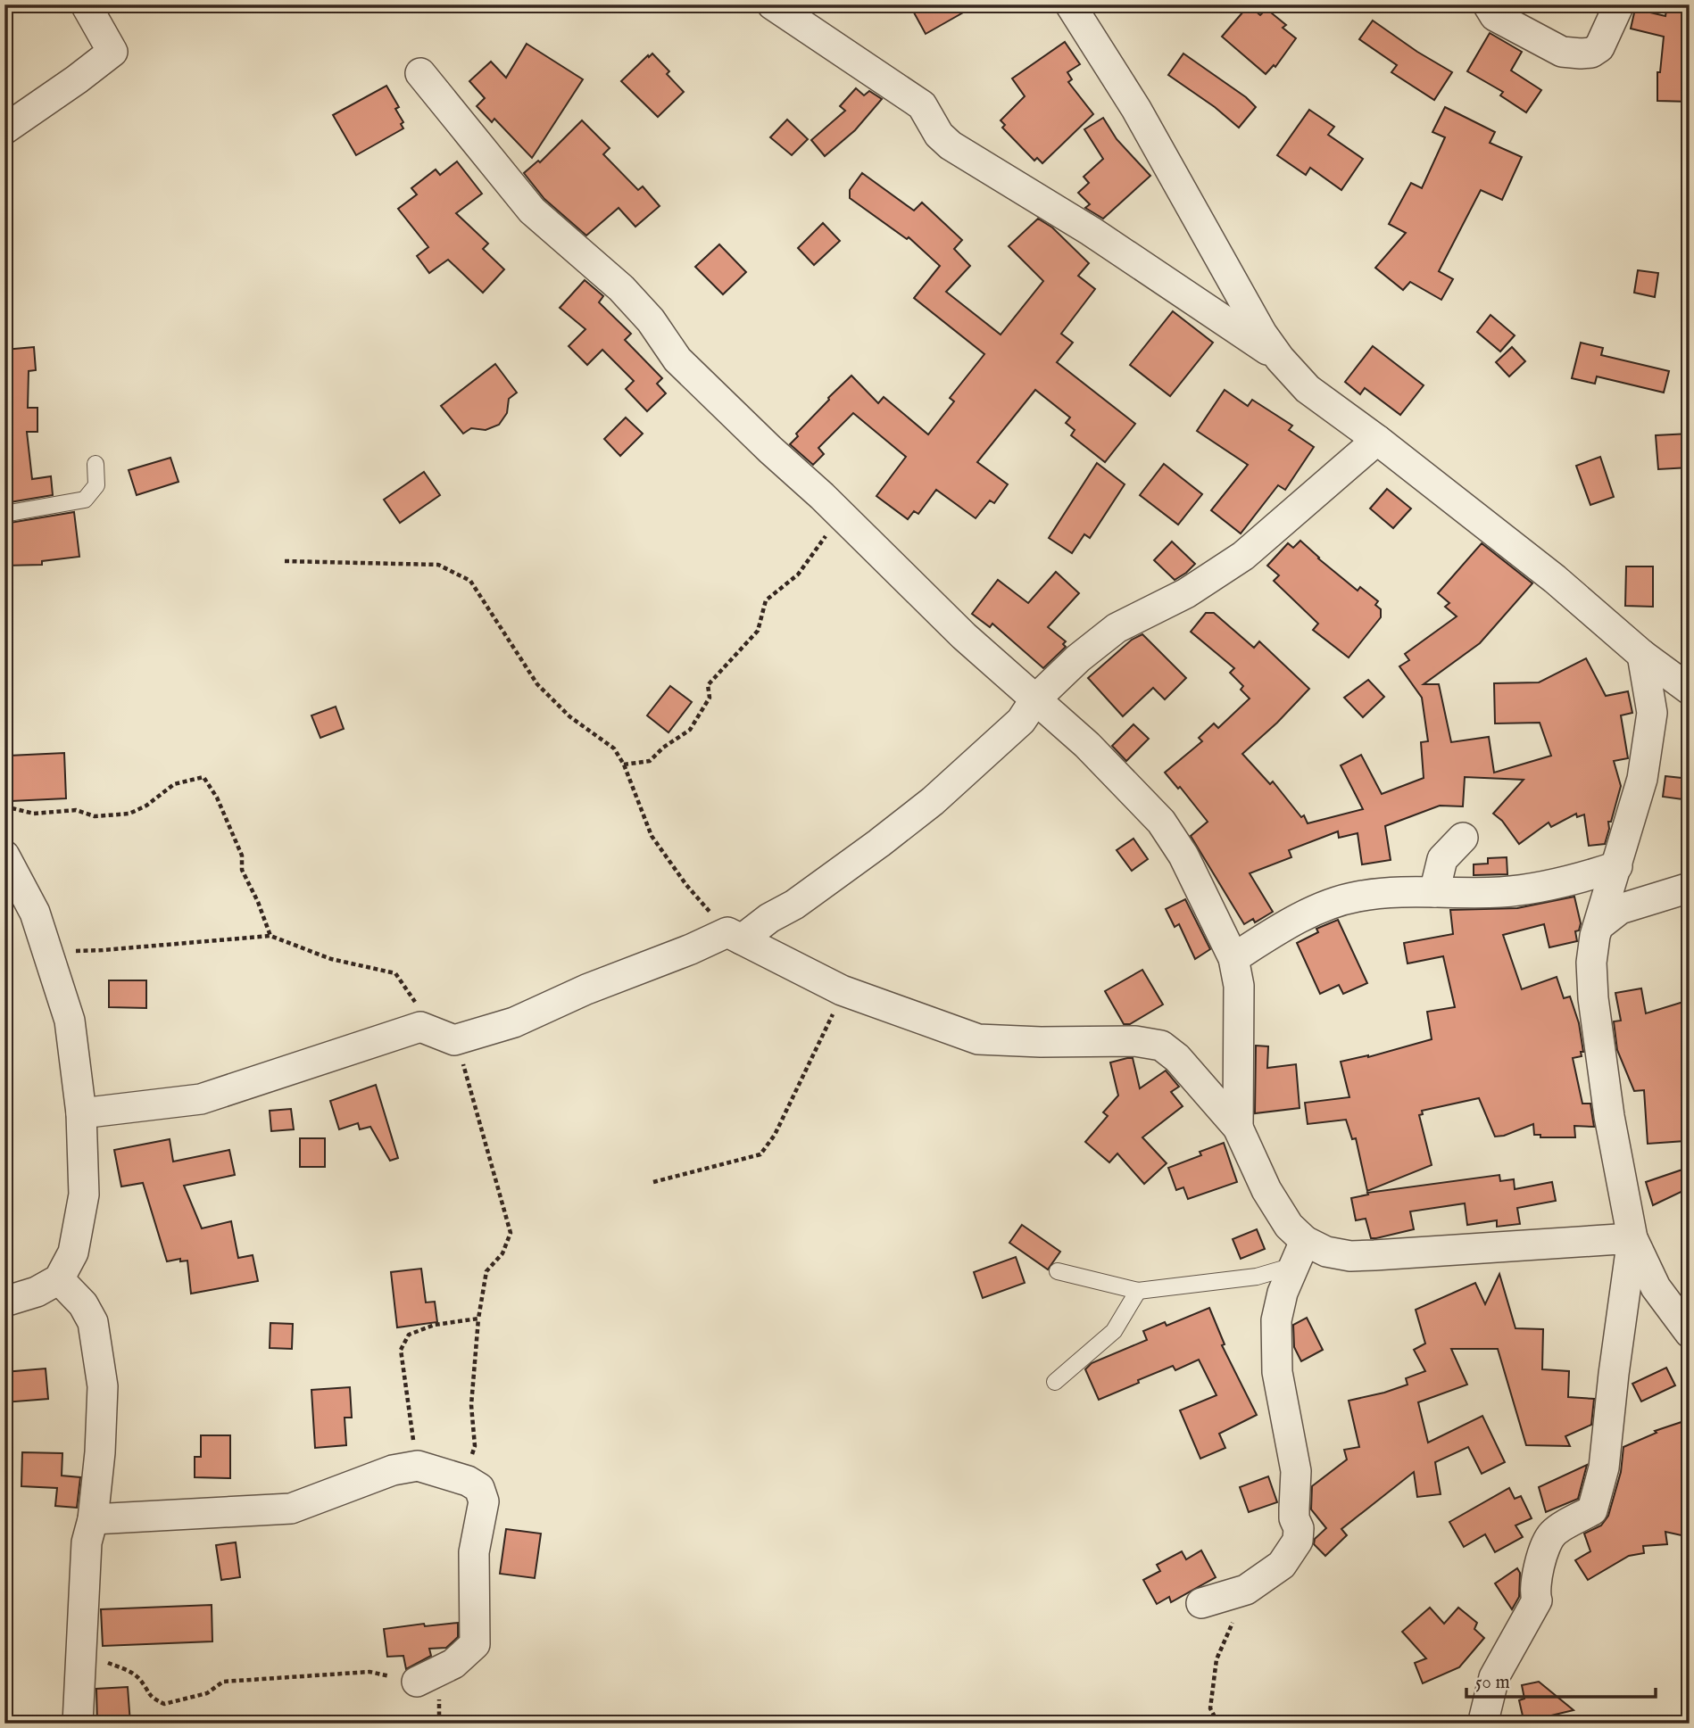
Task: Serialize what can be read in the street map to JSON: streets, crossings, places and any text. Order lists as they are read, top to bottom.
{
  "scale_bar": "50 m"
}
